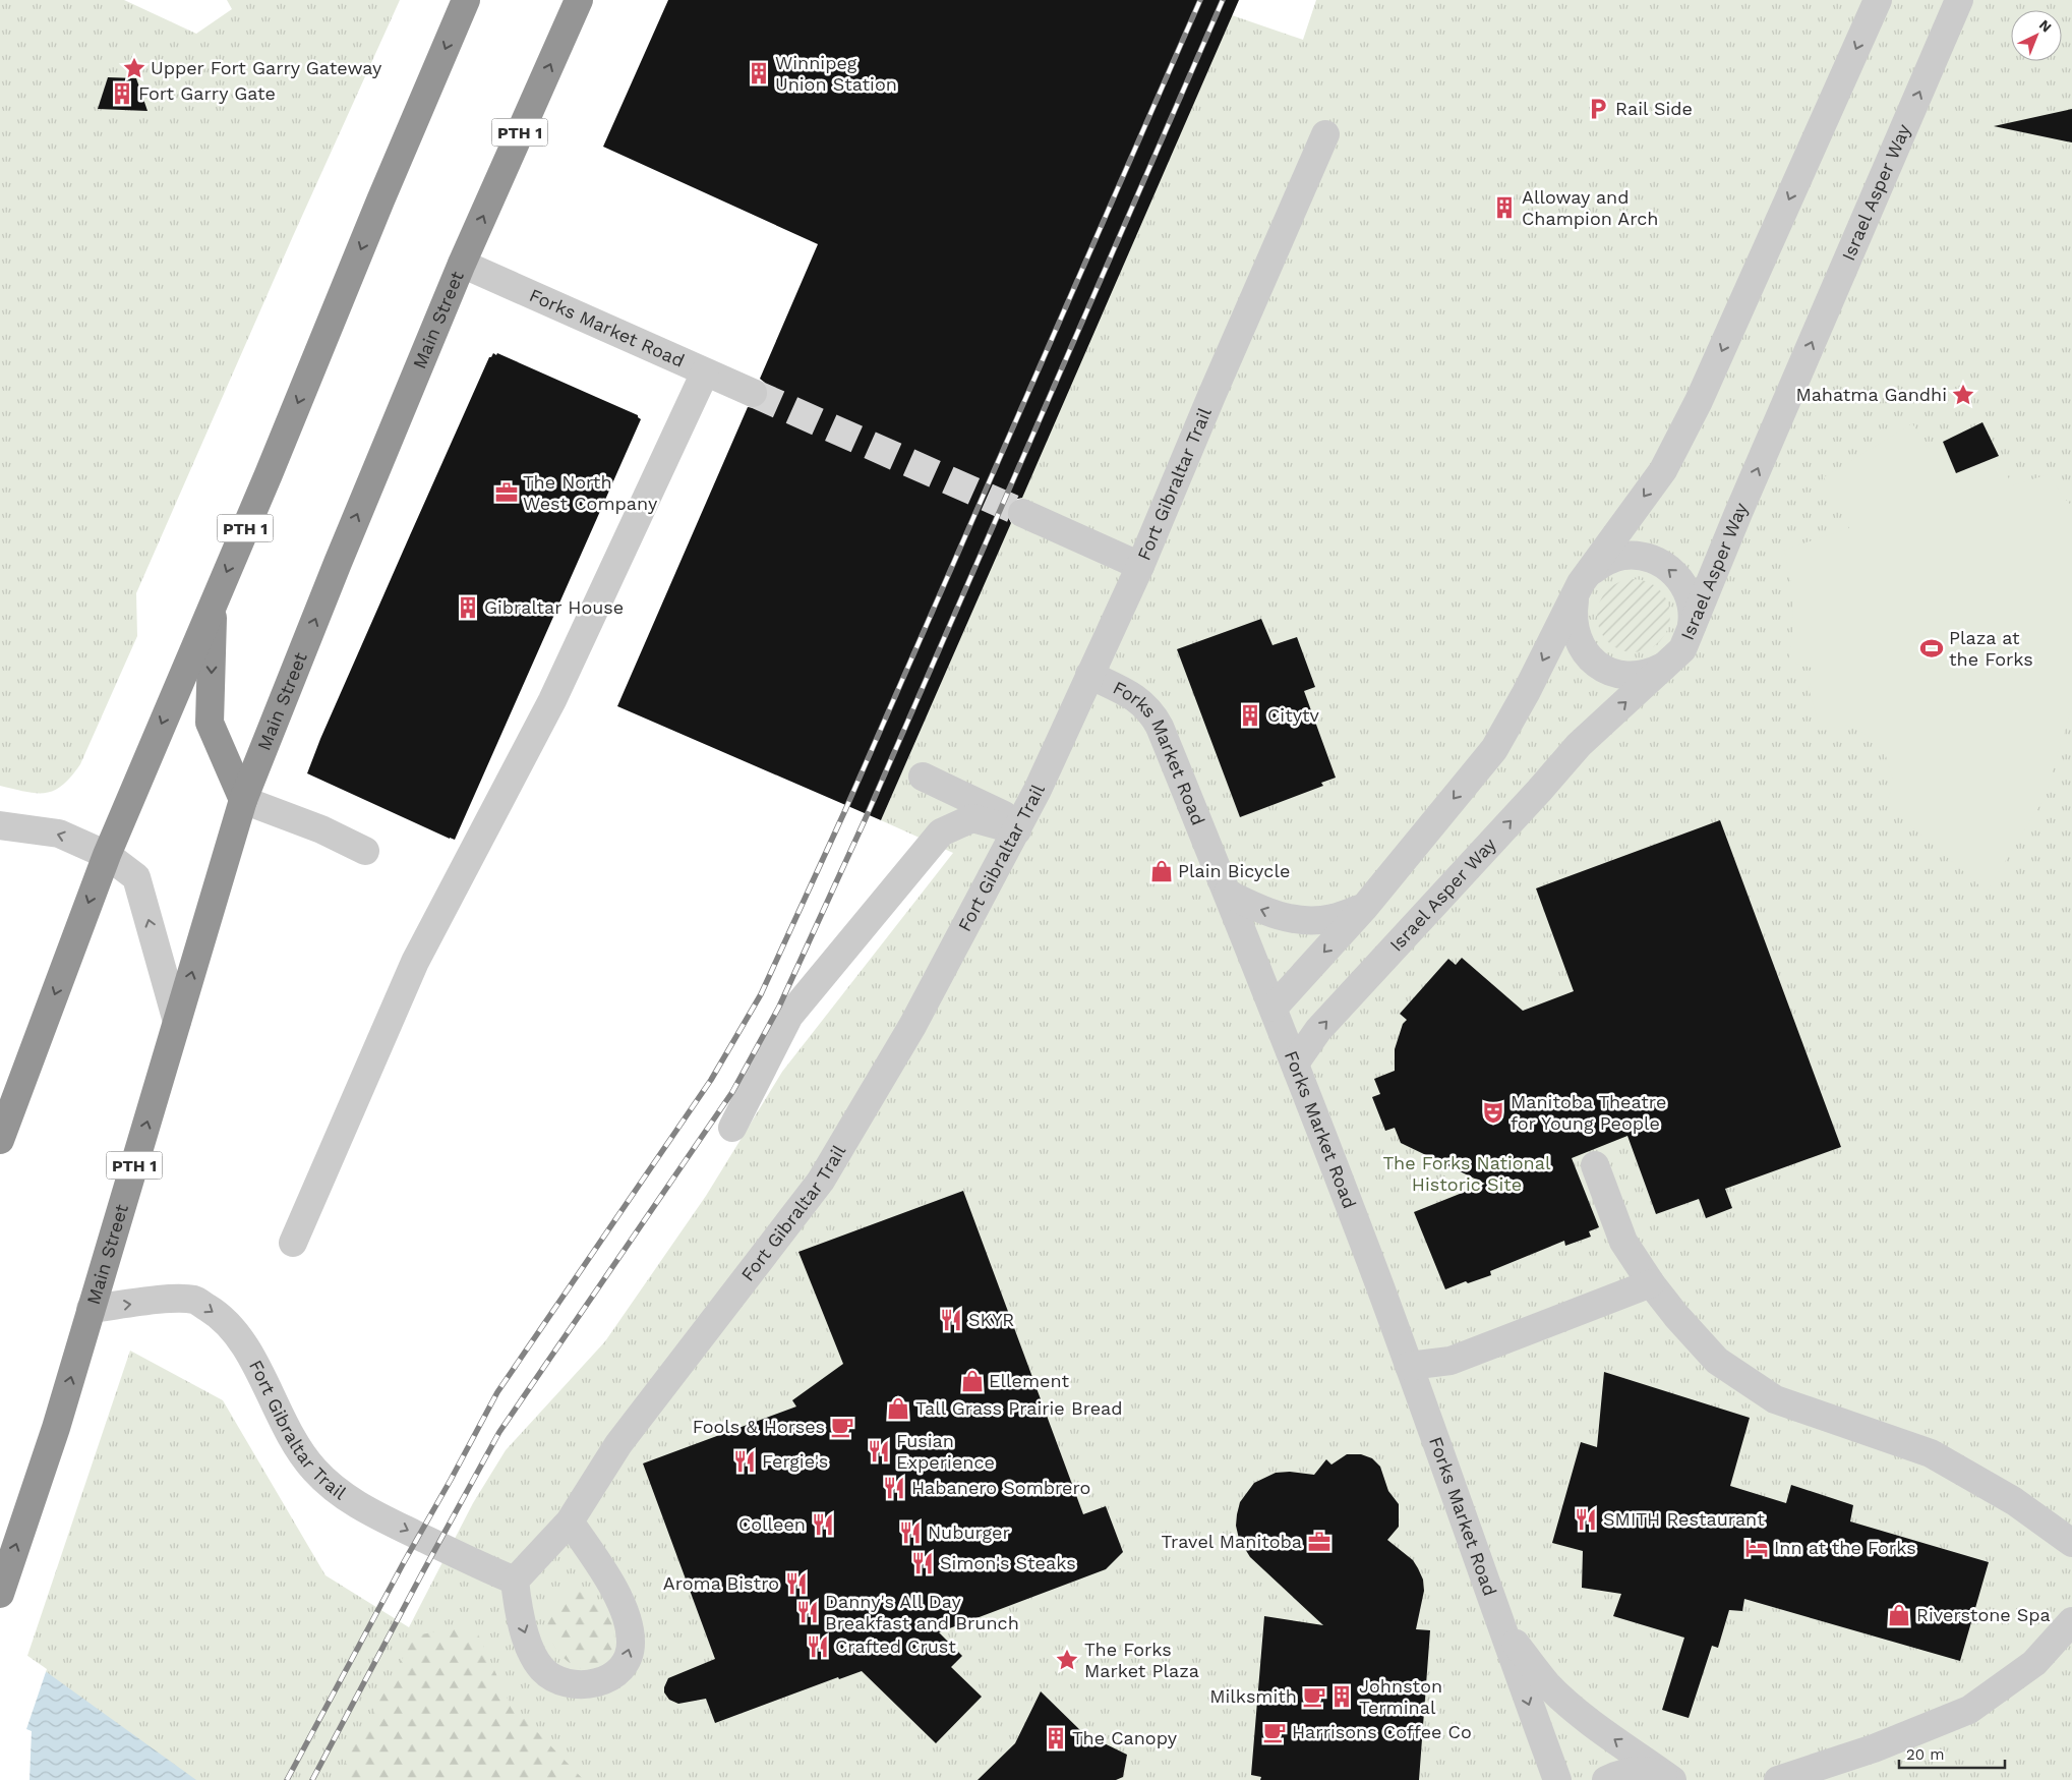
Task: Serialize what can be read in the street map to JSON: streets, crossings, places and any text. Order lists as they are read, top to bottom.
{
  "streets": {
    "highway": ["PTH 1", "Main Street"],
    "street": ["Israel Asper Way", "Forks Market Road", "Fort Gibraltar Trail"]
  },
  "crossings": [
    ["Israel Asper Way", "Forks Market Road"],
    ["Main Street", "Forks Market Road"],
    ["Main Street", "Fort Gibraltar Trail"],
    ["Forks Market Road", "Fort Gibraltar Trail"]
  ],
  "parks": ["The Forks National Historic Site"],
  "places": {
    "place": ["Upper Fort Garry Gateway", "Mahatma Gandhi", "The Forks Market Plaza"],
    "building": [
      "Winnipeg Union Station",
      "Fort Garry Gate",
      "Alloway and Champion Arch",
      "Gibraltar House",
      "Citytv",
      "Johnston Terminal",
      "The Canopy"
    ],
    "parking": ["Rail Side"],
    "office": ["The North West Company", "Travel Manitoba"],
    "sports": ["Plaza at the Forks"],
    "shop": [
      "Plain Bicycle",
      "Ellement",
      "Tall Grass Prairie Bread",
      "Riverstone Spa"
    ],
    "theatre": ["Manitoba Theatre for Young People"],
    "restaurant": [
      "SKYR",
      "Fusian Experience",
      "Fergie's",
      "Habanero Sombrero",
      "SMITH Restaurant",
      "Colleen",
      "Nuburger",
      "Simon's Steaks",
      "Aroma Bistro",
      "Danny's All Day Breakfast and Brunch",
      "Crafted Crust"
    ],
    "cafe": ["Fools & Horses", "Milksmith", "Harrisons Coffee Co"],
    "hotel": ["Inn at the Forks"]
  },
  "scale_bar": "20 m",
  "north": "top right"
}
